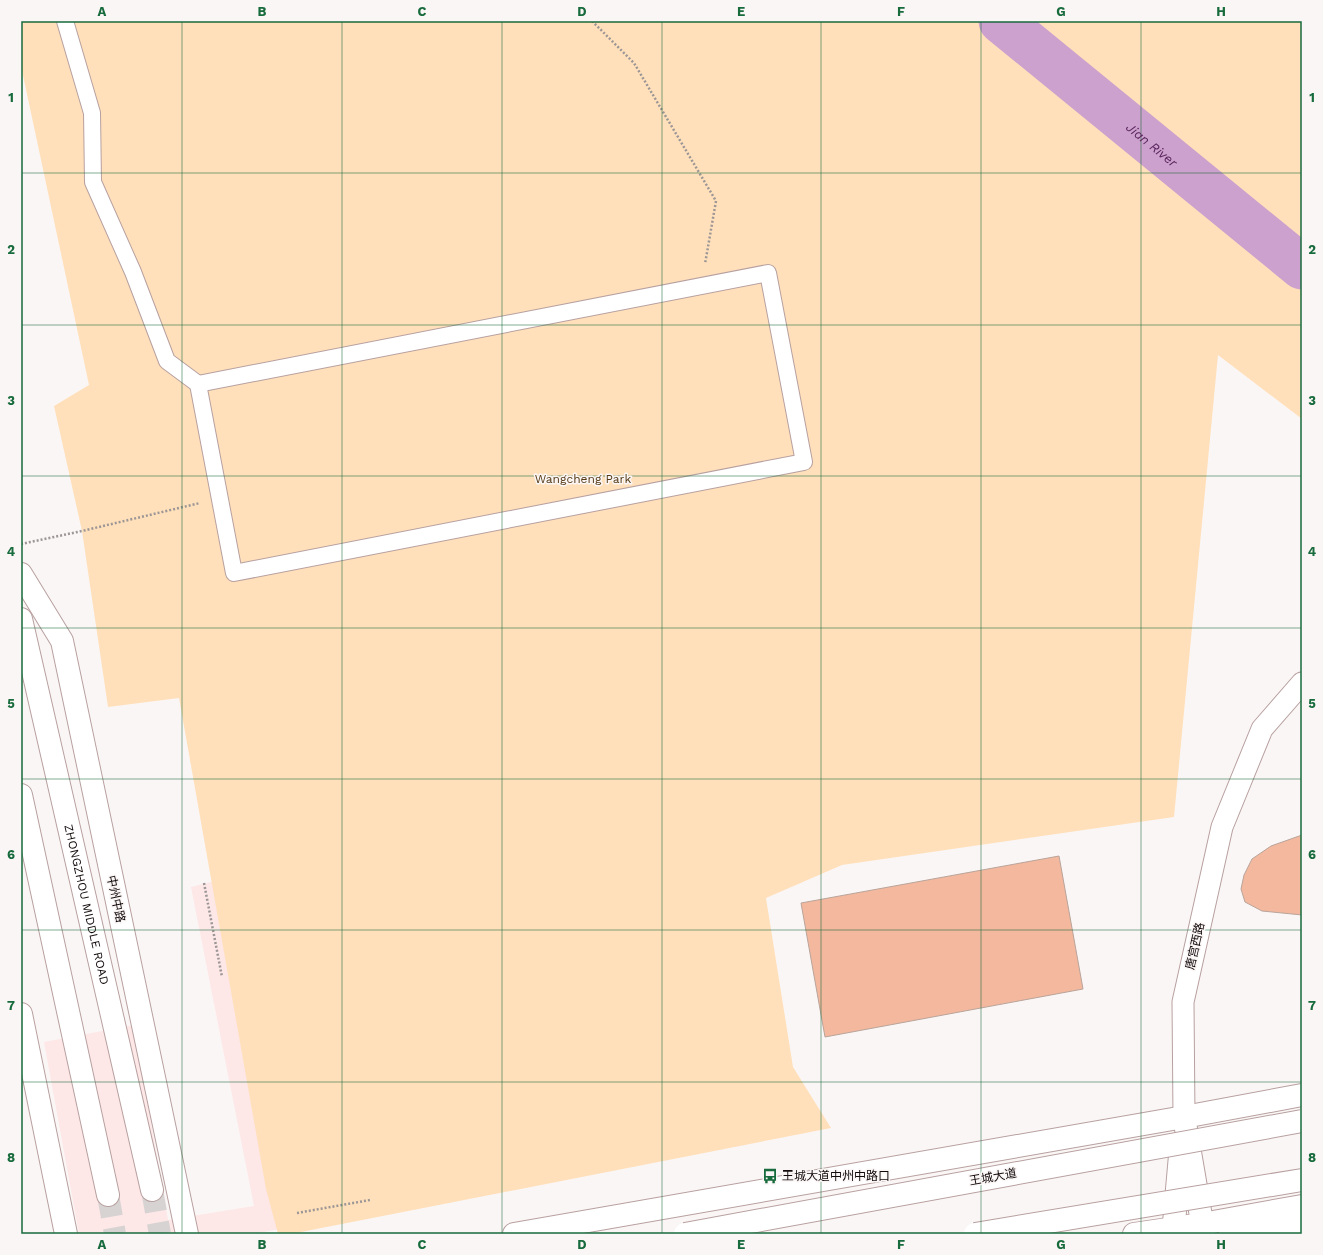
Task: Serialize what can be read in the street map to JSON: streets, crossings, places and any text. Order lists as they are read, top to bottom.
{
  "streets": {
    "main road": [
      "中州中路",
      "ZHONGZHOU MIDDLE ROAD",
      "唐宫西路",
      "王城大道"
    ]
  },
  "water": ["Jian River"],
  "parks": ["Wangcheng Park"],
  "places": {
    "bus stop": ["王城大道中州中路口"]
  },
  "grid": {
    "columns": [
      "A",
      "B",
      "C",
      "D",
      "E",
      "F",
      "G",
      "H"
    ],
    "rows": [
      "1",
      "2",
      "3",
      "4",
      "5",
      "6",
      "7",
      "8"
    ]
  }
}
